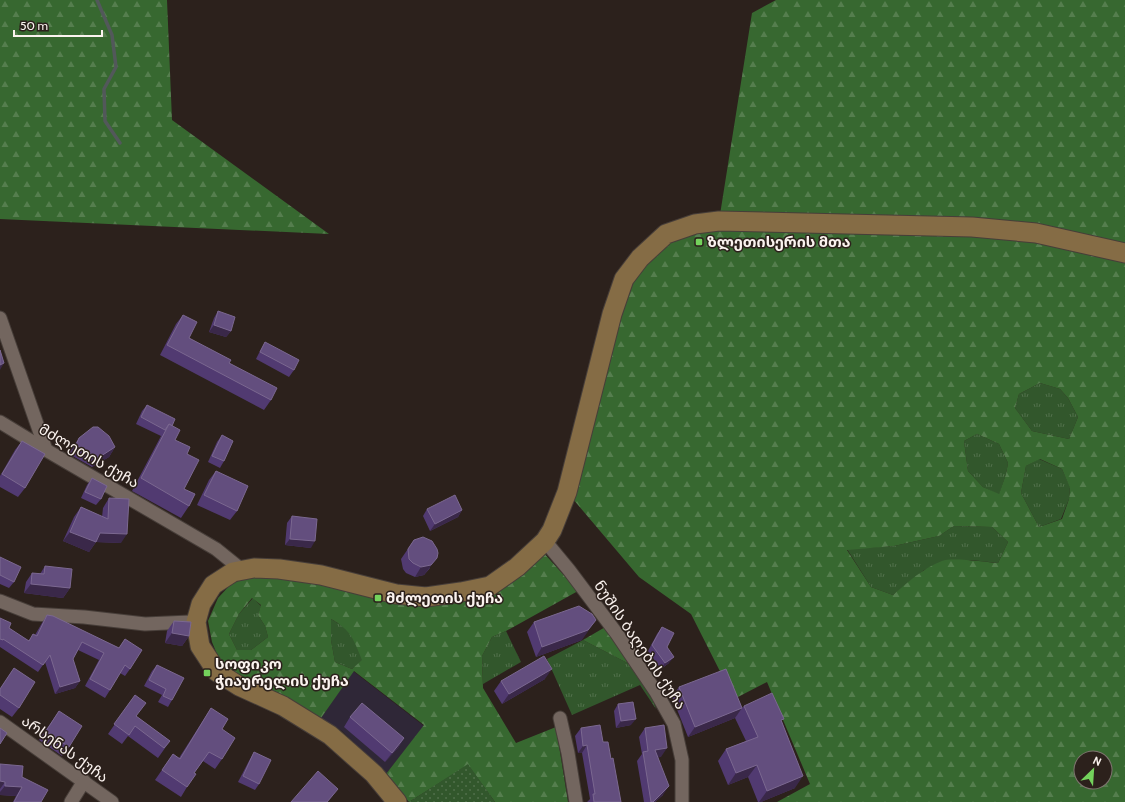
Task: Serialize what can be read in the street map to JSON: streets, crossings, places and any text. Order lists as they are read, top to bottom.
{
  "streets": {
    "street": ["მძლეთის ქუჩა", "ნუშის ბაღების ქუჩა", "არსენას ქუჩა"]
  },
  "places": {
    "transit": ["ზლეთისერის მთა", "მძლეთის ქუჩა", "სოფიკო ჭიაურელის ქუჩა"]
  },
  "scale_bar": "50 m",
  "north": "top right"
}
